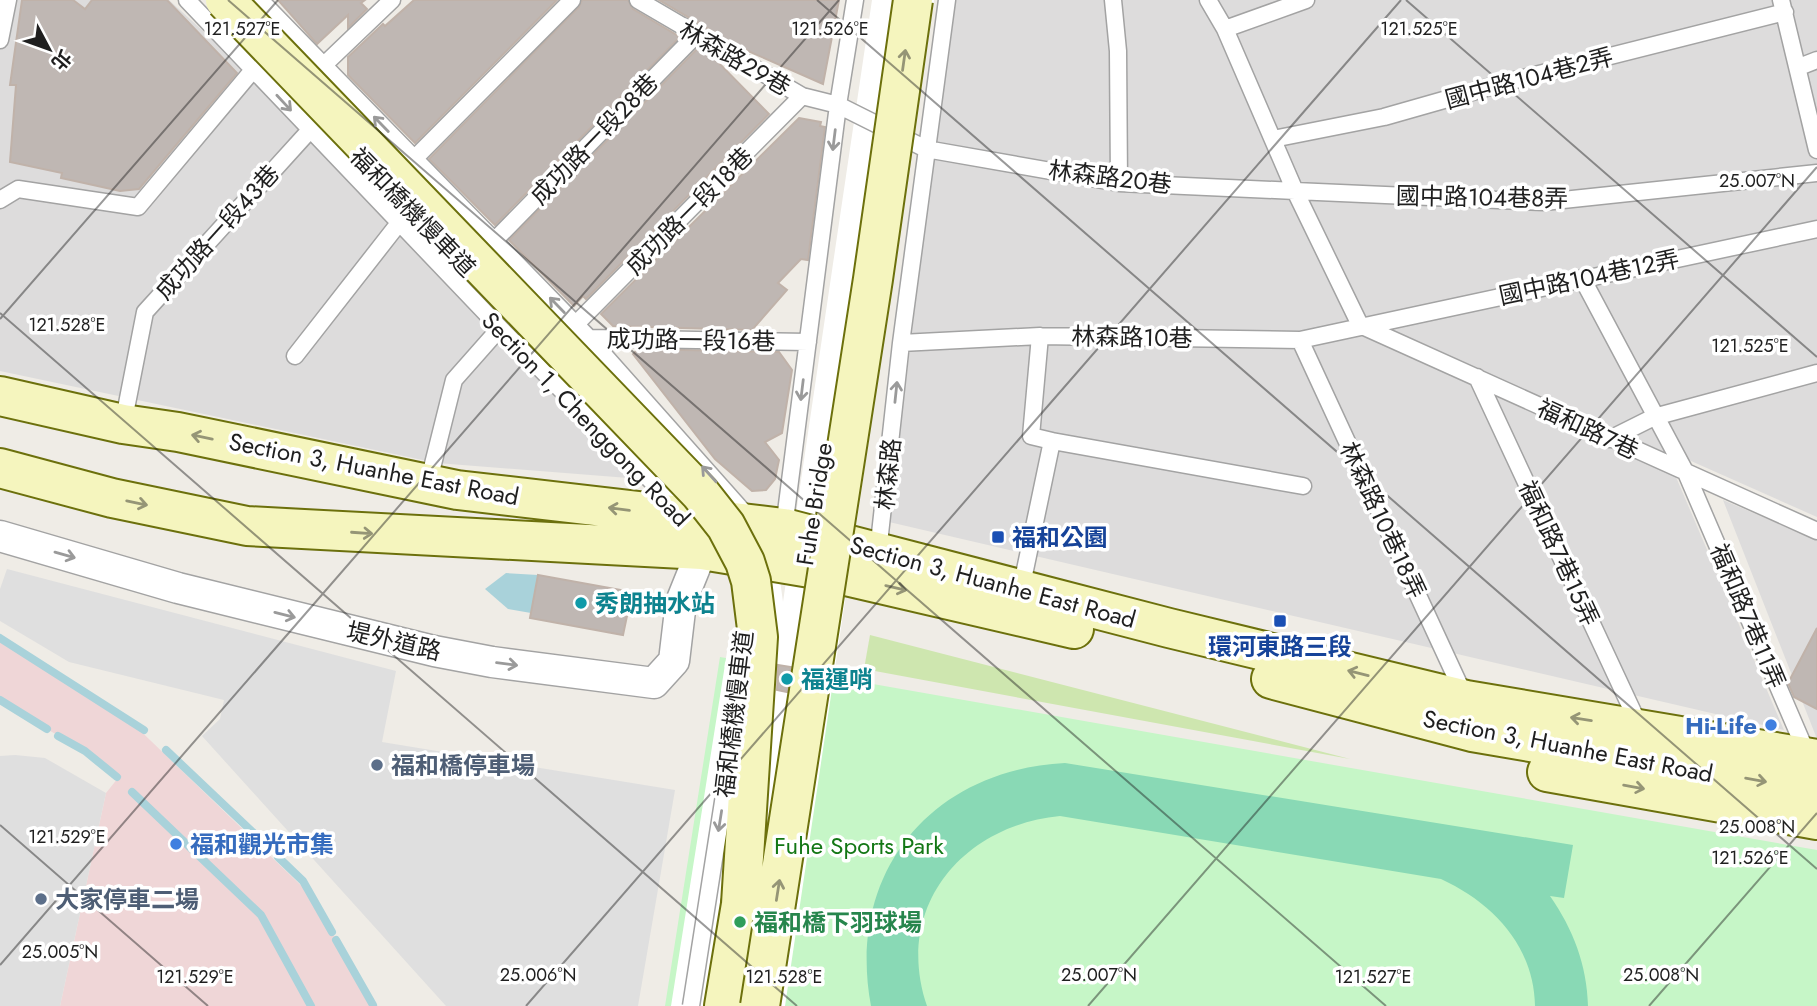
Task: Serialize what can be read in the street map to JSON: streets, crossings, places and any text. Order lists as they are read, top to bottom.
{
  "streets": {
    "street": ["Section 3, Huanhe East Road", "Fuhe Bridge", "堤外道路"],
    "lane": [
      "林森路29巷",
      "國中路104巷2弄",
      "成功路一段28巷",
      "林森路20巷",
      "國中路104巷8弄",
      "成功路一段18巷",
      "福和橋機慢車道",
      "成功路一段43巷",
      "國中路104巷12弄",
      "林森路10巷",
      "成功路一段16巷",
      "Section 1, Chenggong Road",
      "福和路7巷",
      "林森路",
      "林森路10巷18弄",
      "福和路7巷15弄",
      "福和路7巷11弄"
    ]
  },
  "crossings": [
    ["林森路29巷", "成功路一段28巷"],
    ["林森路29巷", "林森路20巷"],
    ["林森路29巷", "成功路一段18巷"],
    ["林森路29巷", "林森路"],
    ["成功路一段28巷", "Section 1, Chenggong Road"],
    ["林森路20巷", "國中路104巷8弄"],
    ["林森路20巷", "林森路"],
    ["成功路一段18巷", "Section 1, Chenggong Road"],
    ["成功路一段43巷", "Section 1, Chenggong Road"],
    ["成功路一段43巷", "Section 3, Huanhe East Road"],
    ["國中路104巷12弄", "林森路10巷"],
    ["國中路104巷12弄", "福和路7巷"],
    ["國中路104巷12弄", "福和路7巷11弄"],
    ["林森路10巷", "福和路7巷"],
    ["林森路10巷", "林森路"],
    ["林森路10巷", "林森路10巷18弄"],
    ["成功路一段16巷", "Section 1, Chenggong Road"],
    ["Section 1, Chenggong Road", "Section 3, Huanhe East Road"],
    ["Section 1, Chenggong Road", "堤外道路"],
    ["福和路7巷", "福和路7巷15弄"],
    ["福和路7巷", "福和路7巷11弄"],
    ["Section 3, Huanhe East Road", "林森路"],
    ["Section 3, Huanhe East Road", "林森路10巷18弄"],
    ["Section 3, Huanhe East Road", "福和路7巷15弄"],
    ["Section 3, Huanhe East Road", "福和路7巷11弄"],
    ["Section 3, Huanhe East Road", "堤外道路"]
  ],
  "one_way": ["福和橋機慢車道", "堤外道路"],
  "parks": ["Fuhe Sports Park"],
  "places": {
    "transit": ["福和公園", "環河東路三段"],
    "other": [
      "秀朗抽水站",
      "福運哨",
      "Hi-Life",
      "福和橋停車場",
      "福和觀光市集",
      "大家停車二場",
      "福和橋下羽球場"
    ]
  },
  "north": "bottom right",
  "coordinates": [
    "121.527°E",
    "121.526°E",
    "121.525°E",
    "25.007°N",
    "121.528°E",
    "25.008°N",
    "121.529°E",
    "25.005°N",
    "25.006°N"
  ]
}
